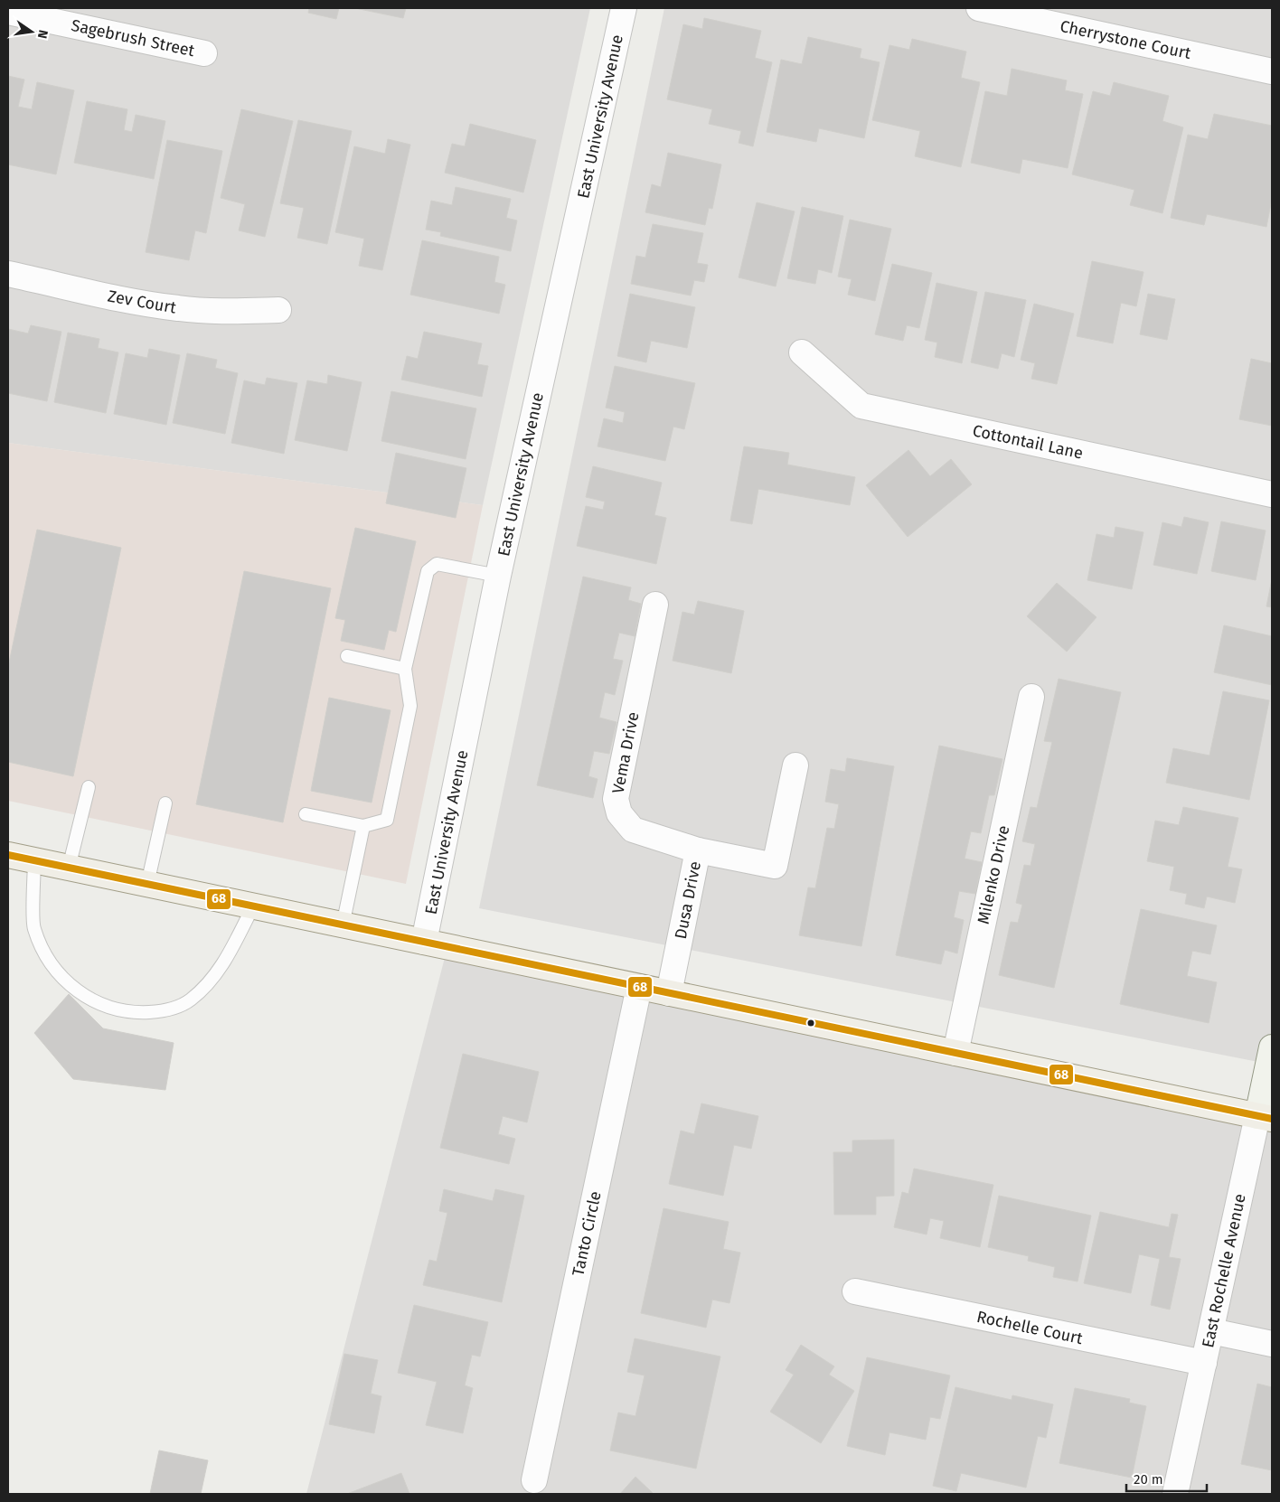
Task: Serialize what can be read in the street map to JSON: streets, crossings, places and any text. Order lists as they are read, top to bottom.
{
  "streets": {
    "street": [
      "Sagebrush Street",
      "Cherrystone Court",
      "East University Avenue",
      "Zev Court",
      "Cottontail Lane",
      "Vema Drive",
      "Milenko Drive",
      "Dusa Drive",
      "Tanto Circle",
      "East Rochelle Avenue",
      "Rochelle Court"
    ]
  },
  "crossings": [
    ["Vema Drive", "Dusa Drive"],
    ["East Rochelle Avenue", "Rochelle Court"]
  ],
  "lines": ["transit line 68"],
  "scale_bar": "20 m",
  "north": "right"
}
